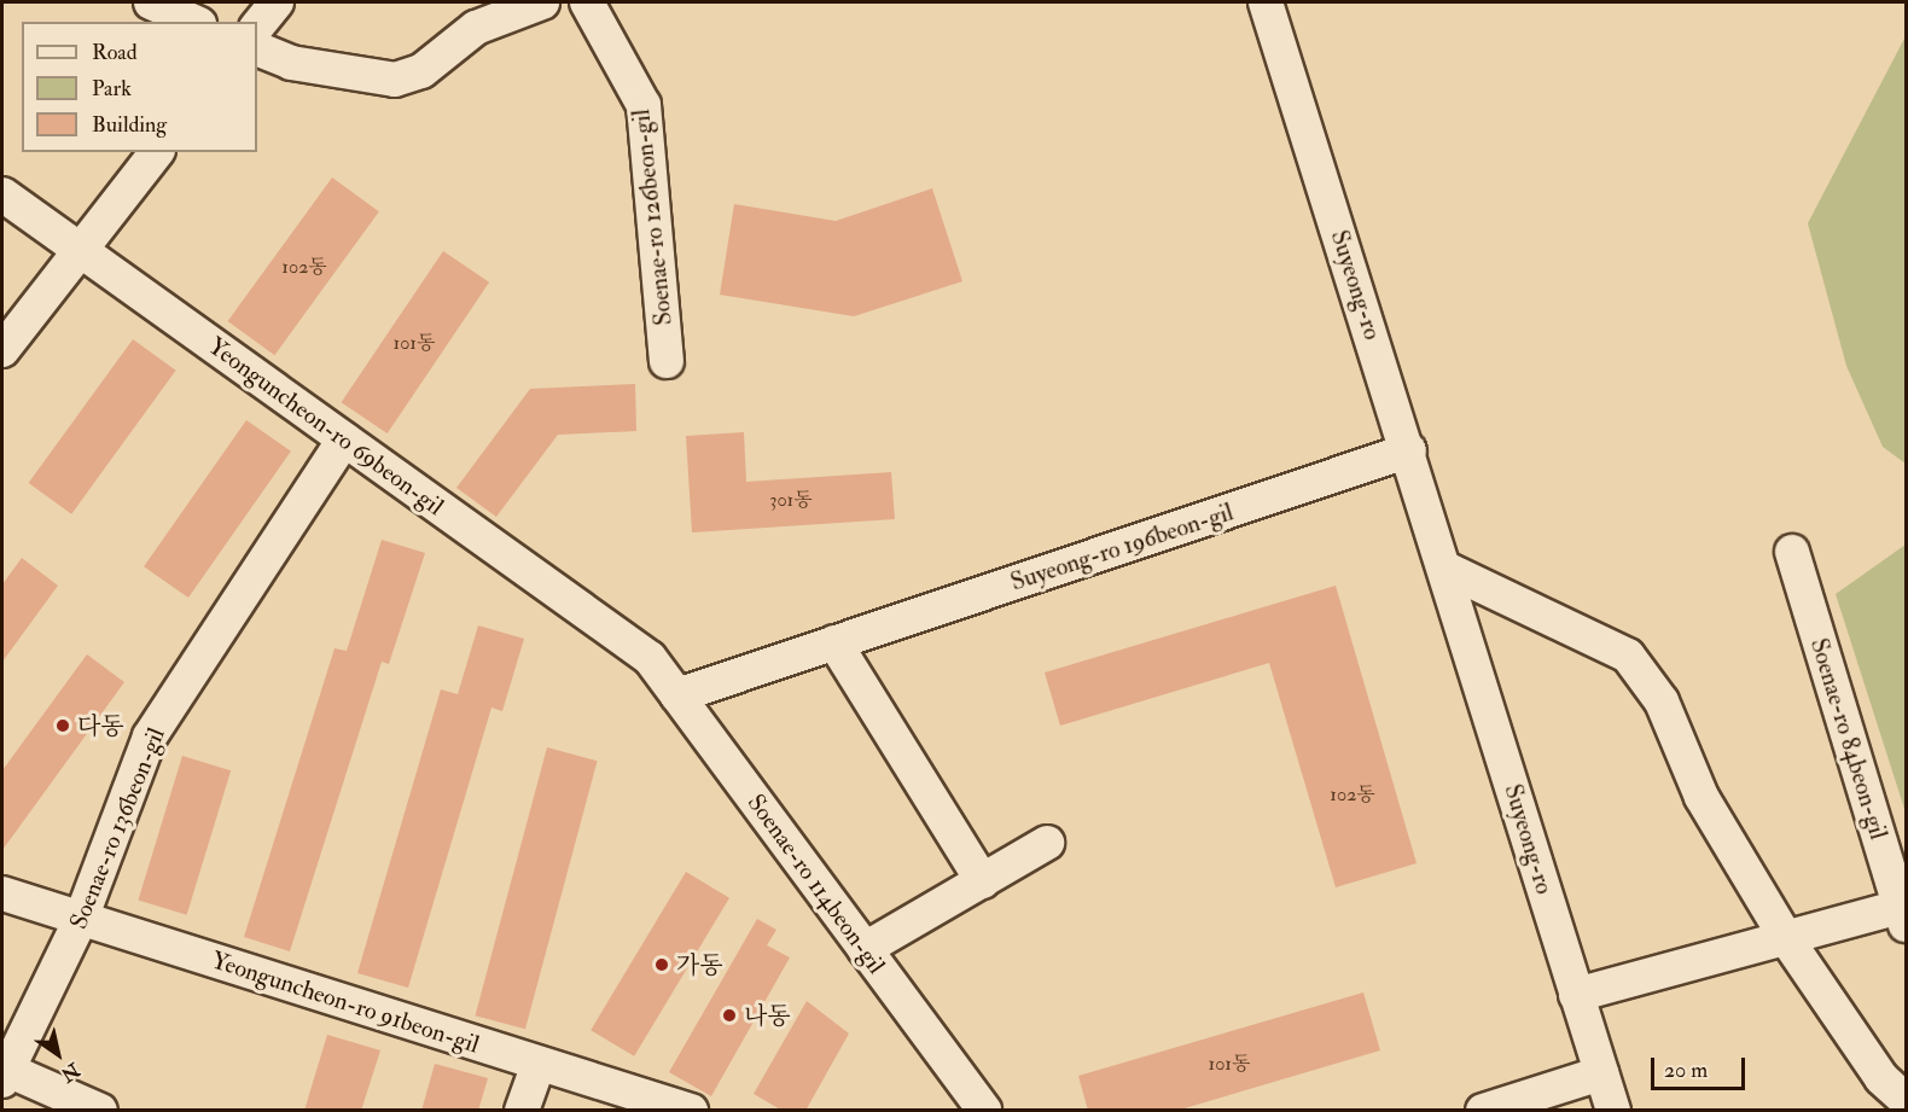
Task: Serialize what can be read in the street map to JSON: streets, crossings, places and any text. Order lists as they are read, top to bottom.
{
  "streets": {
    "street": [
      "Soenae-ro 126beon-gil",
      "Suyeong-ro",
      "Yeonguncheon-ro 69beon-gil",
      "Suyeong-ro 196beon-gil",
      "Soenae-ro 84beon-gil",
      "Soenae-ro 136beon-gil",
      "Soenae-ro 114beon-gil",
      "Yeonguncheon-ro 91beon-gil"
    ]
  },
  "crossings": [
    ["Suyeong-ro", "Suyeong-ro 196beon-gil"],
    ["Yeonguncheon-ro 69beon-gil", "Soenae-ro 136beon-gil"],
    ["Yeonguncheon-ro 69beon-gil", "Soenae-ro 114beon-gil"],
    ["Suyeong-ro 196beon-gil", "Soenae-ro 114beon-gil"],
    ["Soenae-ro 136beon-gil", "Yeonguncheon-ro 91beon-gil"]
  ],
  "places": ["다동", "가동", "나동"],
  "house_numbers": [
    "102동",
    "101동",
    "301동",
    "102동",
    "101동"
  ],
  "legend": ["Road", "Park", "Building"],
  "scale_bar": "20 m",
  "north": "bottom right"
}
